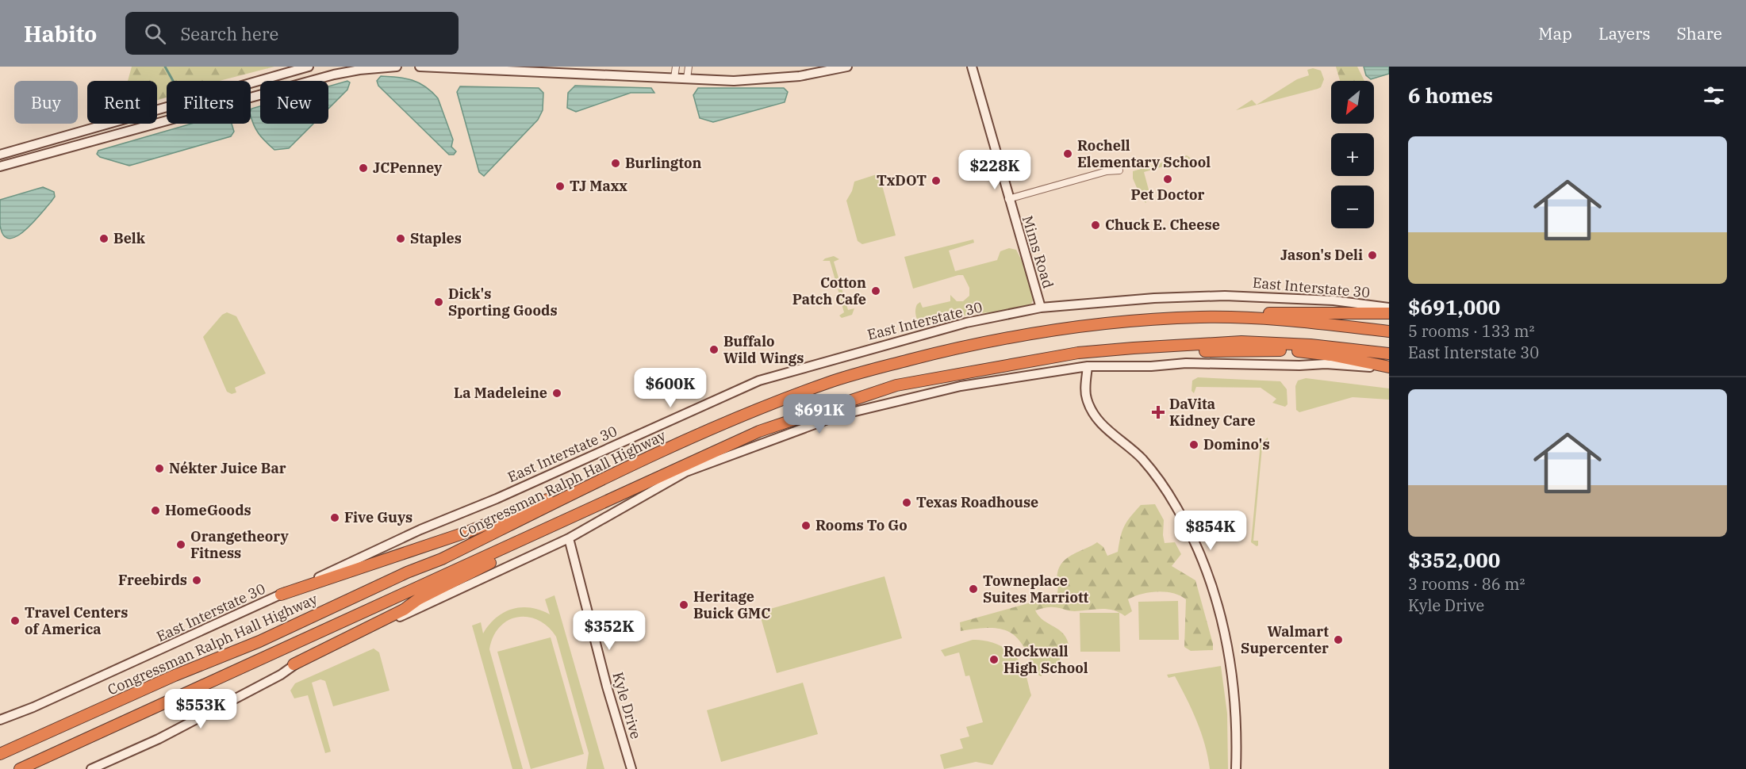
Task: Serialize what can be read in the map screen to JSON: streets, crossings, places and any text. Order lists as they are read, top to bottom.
{
  "streets": {
    "highway": ["Congressman Ralph Hall Highway"],
    "main road": ["Mims Road", "East Interstate 30", "Kyle Drive"]
  },
  "crossings": [
    ["Mims Road", "East Interstate 30"]
  ],
  "places": {
    "other": [
      "Rochell Elementary School",
      "Burlington",
      "JCPenney",
      "Pet Doctor",
      "TxDOT",
      "TJ Maxx",
      "Chuck E. Cheese",
      "Belk",
      "Staples",
      "Jason's Deli",
      "Cotton Patch Cafe",
      "Dick's Sporting Goods",
      "Buffalo Wild Wings",
      "La Madeleine",
      "Domino's",
      "Nékter Juice Bar",
      "Texas Roadhouse",
      "HomeGoods",
      "Five Guys",
      "Rooms To Go",
      "Orangetheory Fitness",
      "Freebirds",
      "Towneplace Suites Marriott",
      "Heritage Buick GMC",
      "Travel Centers of America",
      "Walmart Supercenter",
      "Rockwall High School"
    ],
    "health": ["DaVita Kidney Care"]
  },
  "north": "bottom left",
  "page": {
    "header": "Habito",
    "search": "Search here",
    "nav": ["Map", "Layers", "Share"],
    "heading": "6 homes",
    "map_buttons": ["+", "−"],
    "chip": [
      "Buy",
      "Rent",
      "Filters",
      "New"
    ],
    "list": [
      {
        "name": "$691,000",
        "note": "5 rooms · 133 m² · East Interstate 30"
      },
      {
        "name": "$352,000",
        "note": "3 rooms · 86 m² · Kyle Drive"
      }
    ],
    "price": [
      "$228K",
      "$600K",
      "$691K",
      "$854K",
      "$352K",
      "$553K"
    ]
  }
}
